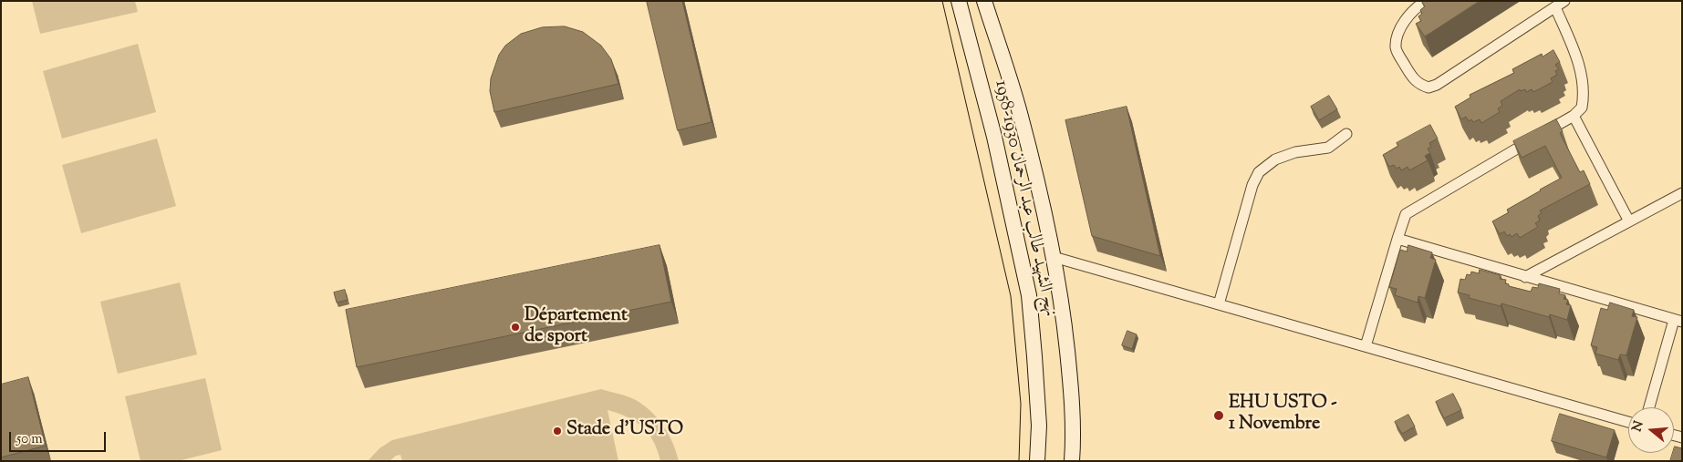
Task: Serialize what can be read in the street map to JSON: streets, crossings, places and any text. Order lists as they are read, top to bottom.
{
  "streets": {
    "main road": ["نهج الشهيد طالب عبد الرحمان 1930-1958"]
  },
  "places": ["Département de sport", "EHU USTO - 1 Novembre", "Stade d'USTO"],
  "scale_bar": "50 m",
  "north": "left"
}
